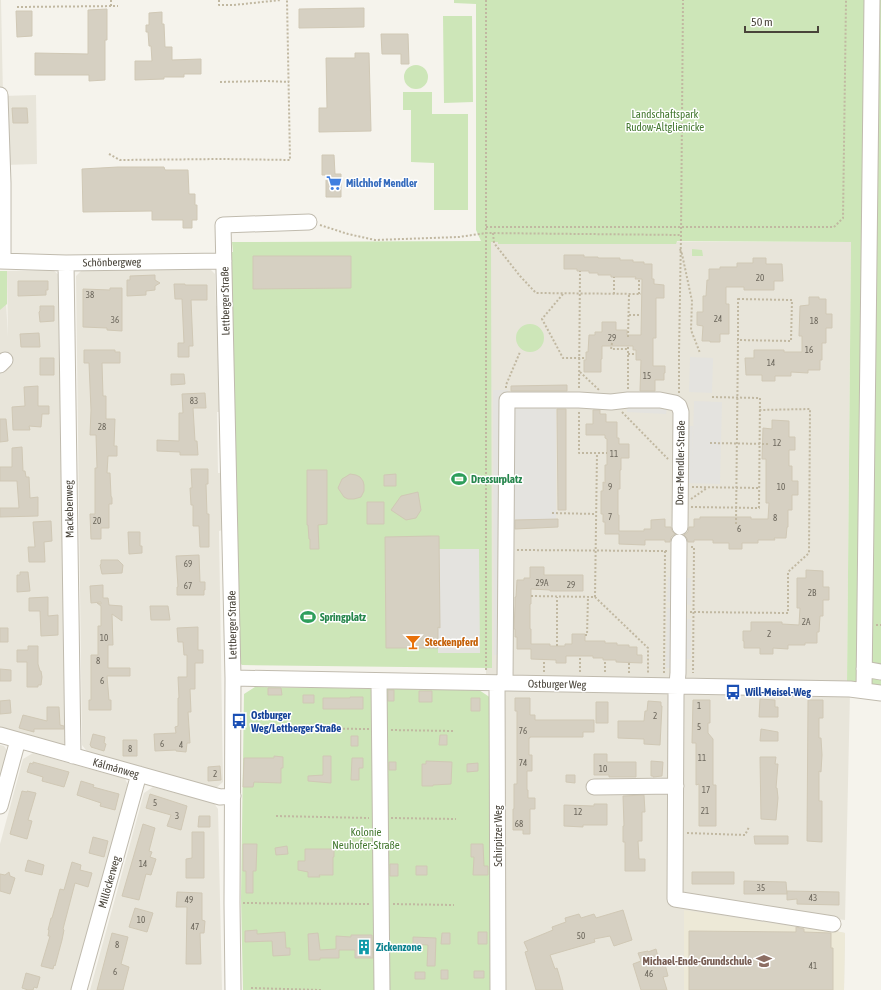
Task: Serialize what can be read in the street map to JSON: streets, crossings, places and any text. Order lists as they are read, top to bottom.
{
  "streets": {
    "street": [
      "Schönbergweg",
      "Lettberger Straße",
      "Dora-Mendler-Straße",
      "Mackebenweg",
      "Ostburger Weg",
      "Kálmánweg",
      "Schirpitzer Weg",
      "Millöckerweg"
    ]
  },
  "crossings": [
    ["Schönbergweg", "Lettberger Straße"],
    ["Schönbergweg", "Mackebenweg"],
    ["Lettberger Straße", "Ostburger Weg"],
    ["Lettberger Straße", "Kálmánweg"],
    ["Dora-Mendler-Straße", "Schirpitzer Weg"],
    ["Mackebenweg", "Kálmánweg"],
    ["Ostburger Weg", "Schirpitzer Weg"],
    ["Kálmánweg", "Millöckerweg"]
  ],
  "parks": ["Landschaftspark Rudow-Altglienicke", "Kolonie Neuhofer-Straße"],
  "places": {
    "supermarket": ["Milchhof Mendler"],
    "sports": ["Dressurplatz", "Springplatz"],
    "bar": ["Steckenpferd"],
    "bus stop": ["Will-Meisel-Weg", "Ostburger Weg/Lettberger Straße"],
    "building": ["Zickenzone"],
    "school or university": ["Michael-Ende-Grundschule"]
  },
  "house_numbers": [
    "20",
    "38",
    "24",
    "36",
    "18",
    "29",
    "16",
    "14",
    "15",
    "83",
    "28",
    "12",
    "11",
    "9",
    "10",
    "7",
    "8",
    "20",
    "6",
    "69",
    "29A",
    "29",
    "67",
    "2B",
    "2A",
    "2",
    "10",
    "8",
    "6",
    "1",
    "2",
    "5",
    "76",
    "6",
    "4",
    "8",
    "11",
    "74",
    "10",
    "2",
    "17",
    "5",
    "21",
    "12",
    "3",
    "68",
    "14",
    "35",
    "43",
    "49",
    "10",
    "47",
    "50",
    "8",
    "41",
    "6",
    "46"
  ],
  "scale_bar": "50 m"
}
